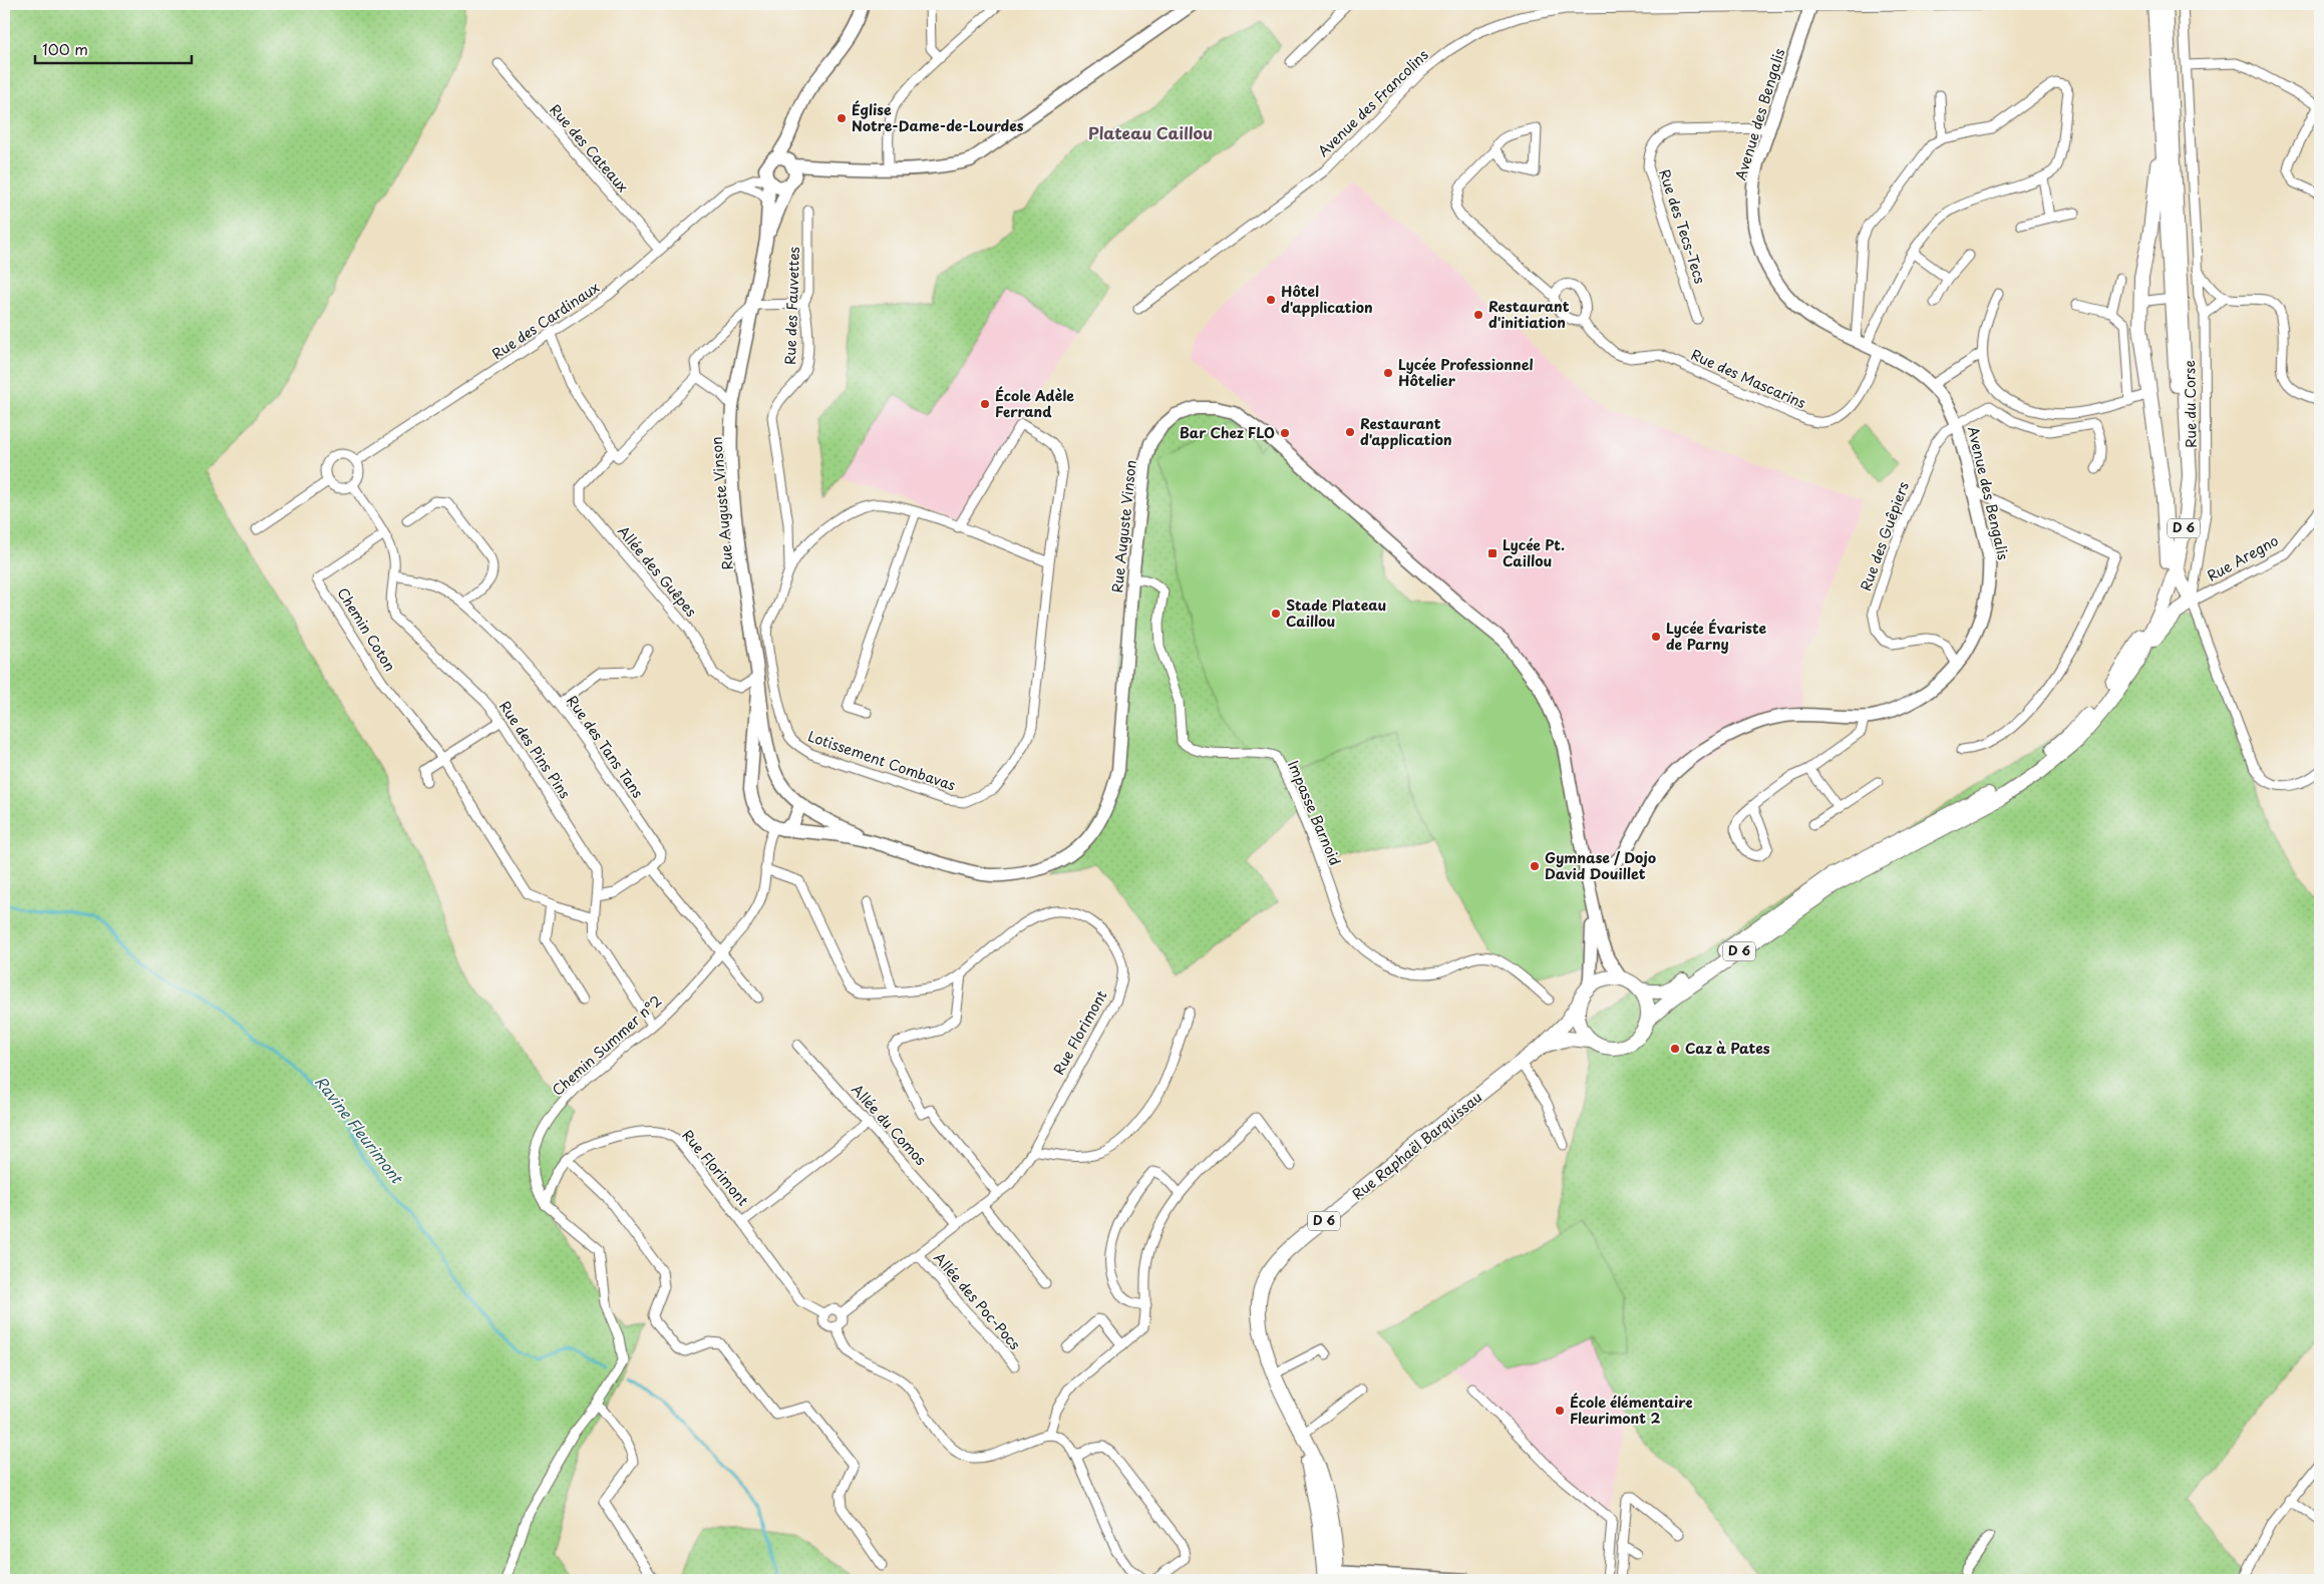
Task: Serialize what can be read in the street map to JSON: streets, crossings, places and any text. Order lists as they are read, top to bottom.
{
  "streets": {
    "main road": [
      "Avenue des Bengalis",
      "Rue Auguste Vinson",
      "D 6",
      "Rue Raphaël Barquissau"
    ],
    "street": [
      "Avenue des Francolins",
      "Rue des Cateaux",
      "Rue des Tecs-Tecs",
      "Rue des Fauvettes",
      "Rue des Cardinaux",
      "Rue des Mascarins",
      "Rue du Corse",
      "Rue des Guêpiers",
      "Rue Aregno",
      "Allée des Guêpes",
      "Chemin Coton",
      "Rue des Tans Tans",
      "Rue des Pins Pins",
      "Lotissement Combavas",
      "Impasse Barnoid",
      "Rue Florimont",
      "Chemin Summer n°2",
      "Allée du Comos",
      "Allée des Poc-Pocs"
    ]
  },
  "crossings": [
    ["Avenue des Francolins", "Avenue des Bengalis"],
    ["Avenue des Bengalis", "Rue des Tecs-Tecs"],
    ["Avenue des Bengalis", "Rue des Mascarins"],
    ["Avenue des Bengalis", "Rue Auguste Vinson"],
    ["Avenue des Bengalis", "Rue des Guêpiers"],
    ["Rue des Cateaux", "Rue des Cardinaux"],
    ["Rue des Cardinaux", "Rue des Pins Pins"],
    ["Rue du Corse", "Rue Aregno"],
    ["Rue Auguste Vinson", "D 6"],
    ["Rue Auguste Vinson", "Allée des Guêpes"],
    ["Rue Auguste Vinson", "Impasse Barnoid"],
    ["Rue Auguste Vinson", "Chemin Summer n°2"],
    ["Rue Auguste Vinson", "Rue Raphaël Barquissau"],
    ["D 6", "Rue Raphaël Barquissau"],
    ["Chemin Coton", "Rue des Pins Pins"],
    ["Rue des Tans Tans", "Rue des Pins Pins"],
    ["Rue des Pins Pins", "Chemin Summer n°2"],
    ["Rue Florimont", "Chemin Summer n°2"],
    ["Rue Florimont", "Allée du Comos"],
    ["Rue Florimont", "Allée des Poc-Pocs"]
  ],
  "districts": ["Plateau Caillou"],
  "water": ["Ravine Fleurimont"],
  "places": {
    "other": [
      "Église Notre-Dame-de-Lourdes",
      "Hôtel d'application",
      "Restaurant d'initiation",
      "Lycée Professionnel Hôtelier",
      "École Adèle Ferrand",
      "Restaurant d'application",
      "Bar Chez FLO",
      "Stade Plateau Caillou",
      "Lycée Évariste de Parny",
      "Gymnase / Dojo David Douillet",
      "Caz à Pates",
      "École élémentaire Fleurimont 2"
    ],
    "transit": ["Lycée Pt. Caillou"]
  },
  "scale_bar": "100 m"
}
